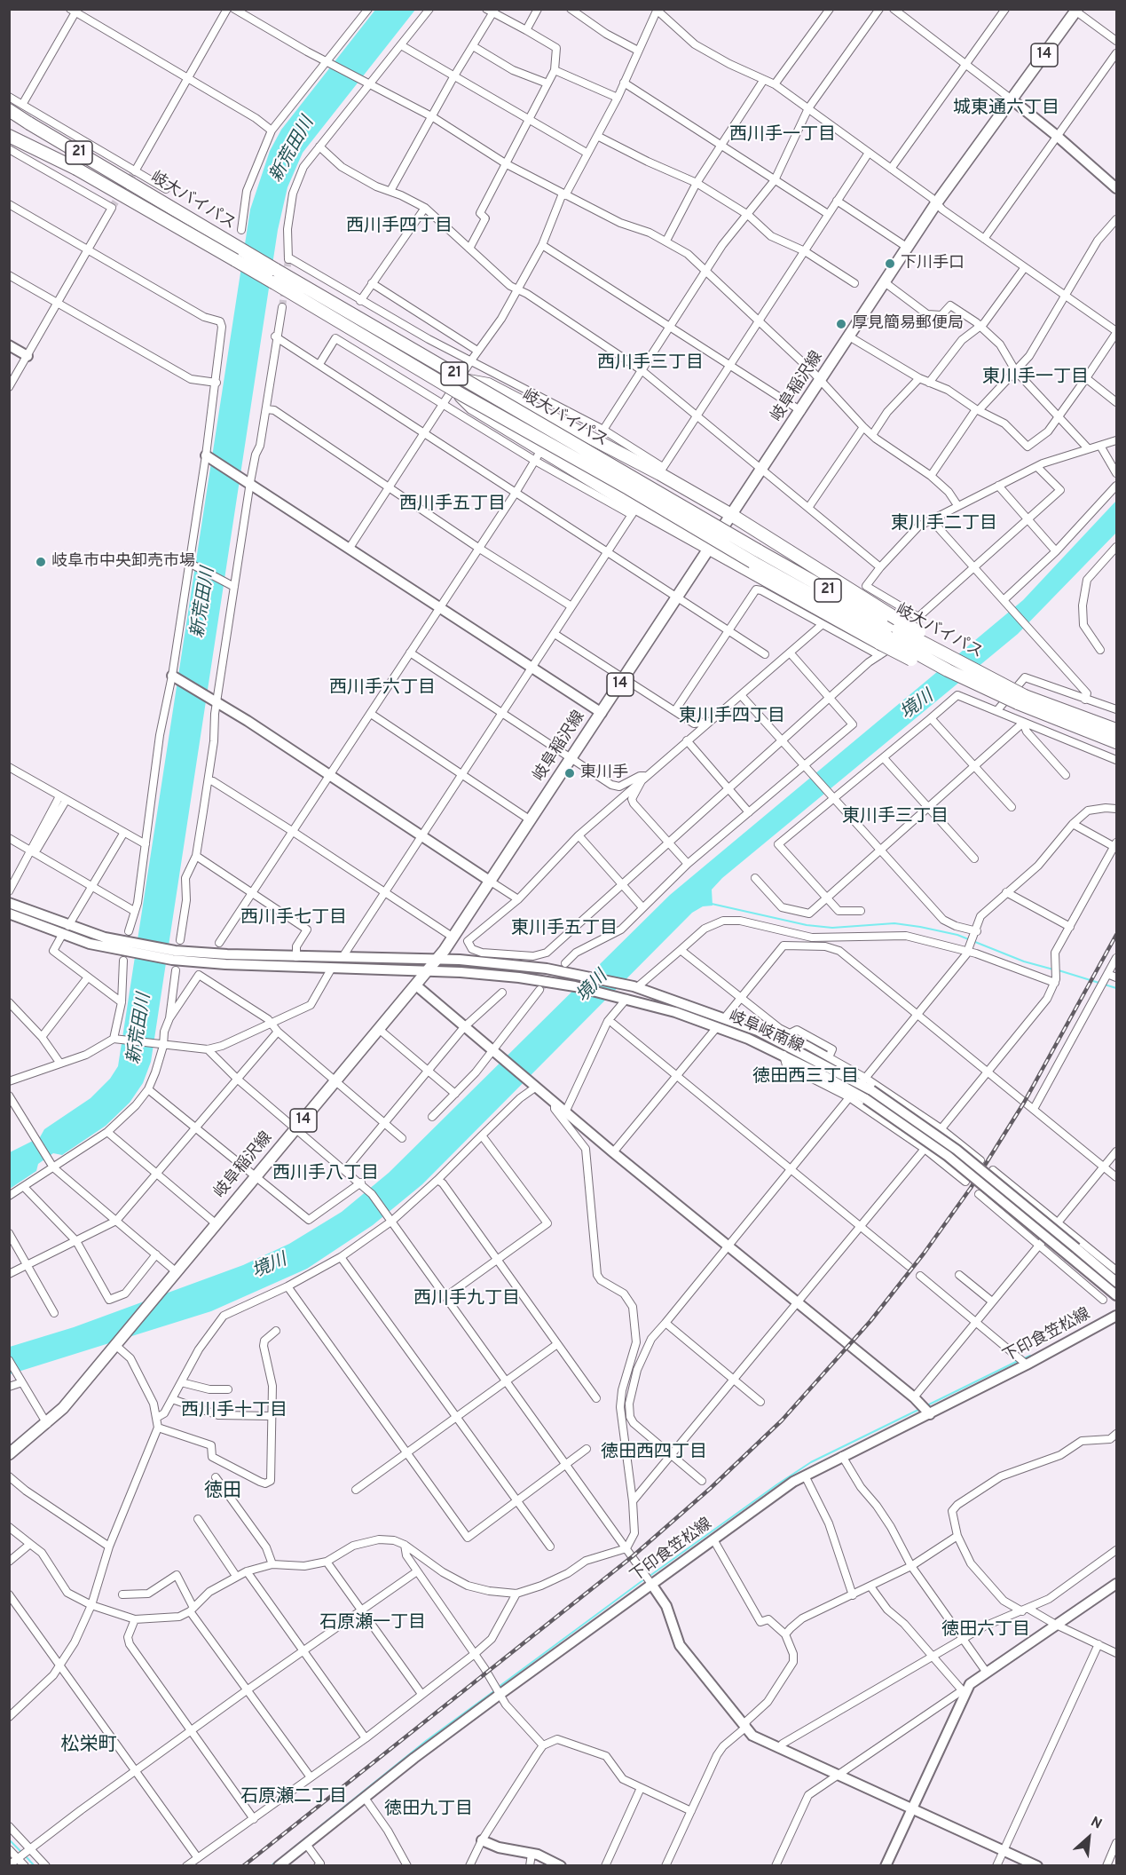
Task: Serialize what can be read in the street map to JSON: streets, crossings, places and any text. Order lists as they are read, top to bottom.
{
  "streets": {
    "highway": ["21", "岐大バイパス"],
    "main road": ["14", "岐阜稲沢線"],
    "street": ["岐阜岐南線", "下印食笠松線"]
  },
  "crossings": [
    ["21", "岐大バイパス"],
    ["21", "岐阜稲沢線"],
    ["岐阜稲沢線", "岐阜岐南線"]
  ],
  "districts": [
    "城東通六丁目",
    "西川手一丁目",
    "西川手四丁目",
    "西川手三丁目",
    "東川手一丁目",
    "西川手五丁目",
    "東川手二丁目",
    "西川手六丁目",
    "東川手四丁目",
    "東川手三丁目",
    "西川手七丁目",
    "東川手五丁目",
    "徳田西三丁目",
    "西川手八丁目",
    "西川手九丁目",
    "西川手十丁目",
    "徳田西四丁目",
    "徳田",
    "石原瀬一丁目",
    "徳田六丁目",
    "松栄町",
    "石原瀬二丁目",
    "徳田九丁目"
  ],
  "water": ["新荒田川", "境川"],
  "places": [
    "下川手口",
    "厚見簡易郵便局",
    "岐阜市中央卸売市場",
    "東川手"
  ],
  "north": "top right"
}
